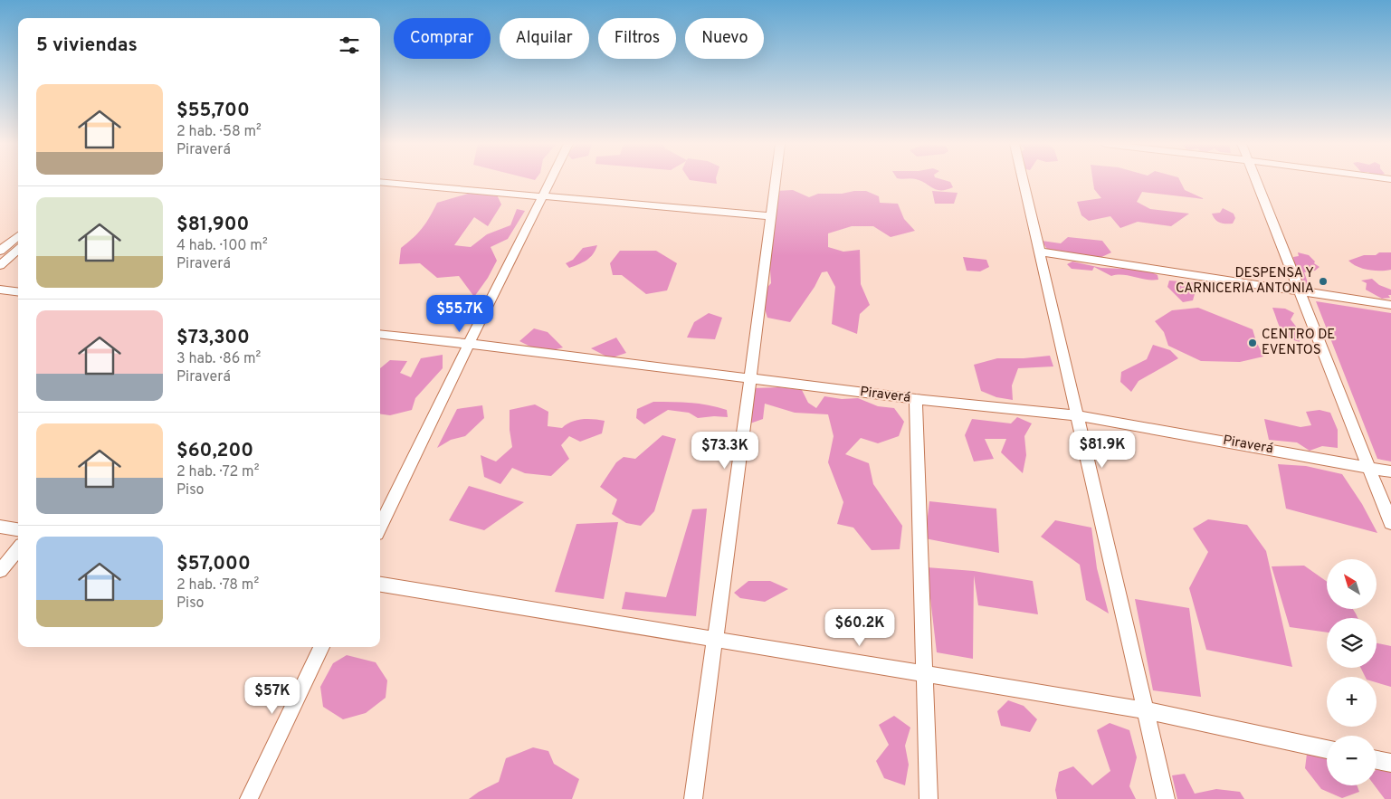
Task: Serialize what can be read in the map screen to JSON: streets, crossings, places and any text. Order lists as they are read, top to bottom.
{
  "streets": {
    "street": ["Piraverá"]
  },
  "places": ["DESPENSA Y CARNICERIA ANTONIA", "CENTRO DE EVENTOS"],
  "north": "top left",
  "page": {
    "chip": [
      "Comprar",
      "Alquilar",
      "Filtros",
      "Nuevo"
    ],
    "heading": "5 viviendas",
    "list": [
      {
        "name": "$55,700",
        "note": "2 hab. · 58 m² · Piraverá"
      },
      {
        "name": "$81,900",
        "note": "4 hab. · 100 m² · Piraverá"
      },
      {
        "name": "$73,300",
        "note": "3 hab. · 86 m² · Piraverá"
      },
      {
        "name": "$60,200",
        "note": "2 hab. · 72 m² · Piso"
      },
      {
        "name": "$57,000",
        "note": "2 hab. · 78 m² · Piso"
      }
    ],
    "price": [
      "$55.7K",
      "$81.9K",
      "$73.3K",
      "$60.2K",
      "$57K"
    ],
    "map_buttons": ["+", "−"]
  }
}
